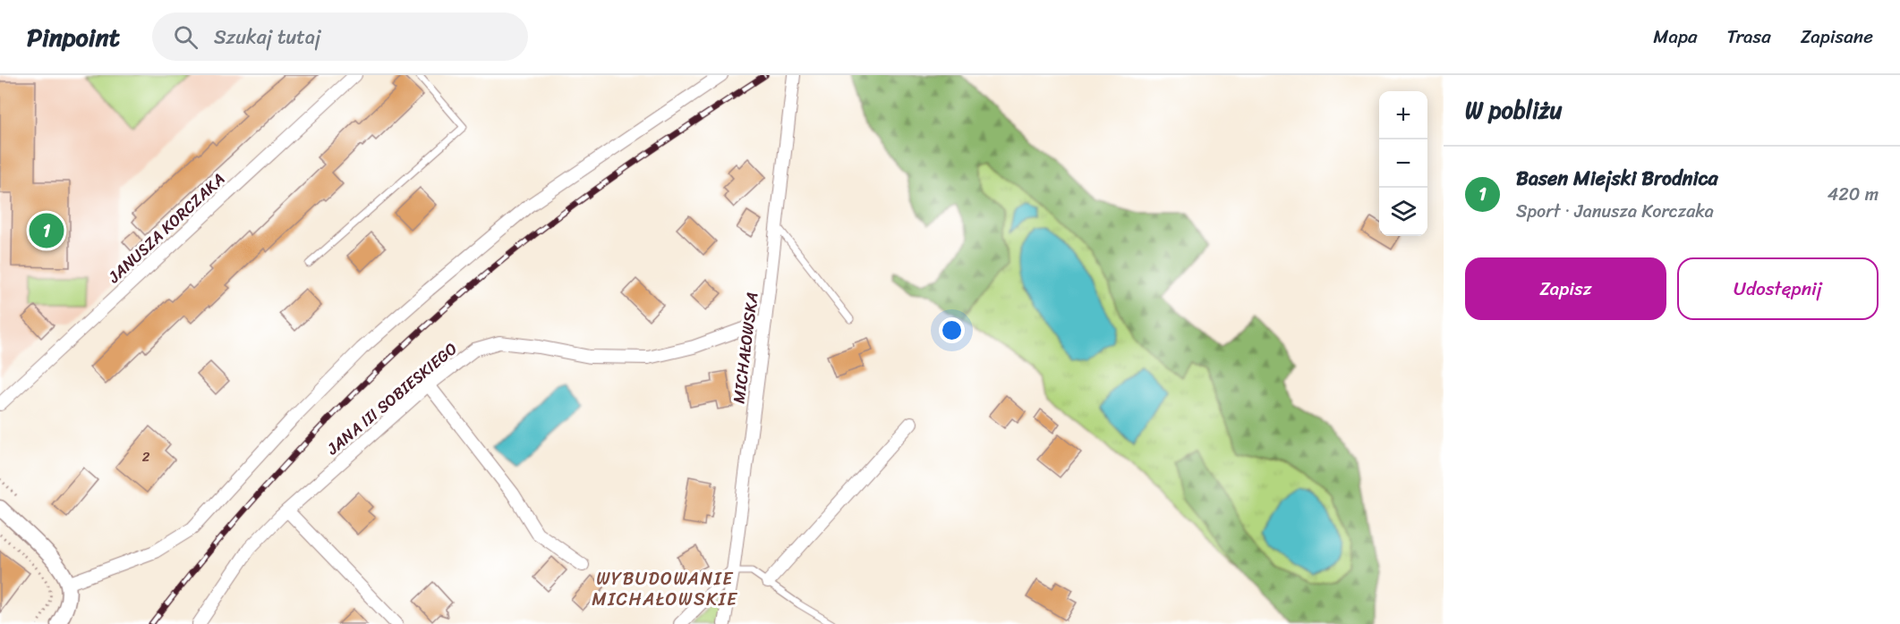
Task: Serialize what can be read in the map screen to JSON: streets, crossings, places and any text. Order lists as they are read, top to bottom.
{
  "streets": {
    "street": ["JANUSZA KORCZAKA", "MICHAŁOWSKA", "JANA III SOBIESKIEGO"]
  },
  "crossings": [
    ["MICHAŁOWSKA", "JANA III SOBIESKIEGO"]
  ],
  "districts": ["WYBUDOWANIE MICHAŁOWSKIE"],
  "house_numbers": ["2"],
  "page": {
    "header": "Pinpoint",
    "search": "Szukaj tutaj",
    "nav": ["Mapa", "Trasa", "Zapisane"],
    "heading": "W pobliżu",
    "map_buttons": ["+", "−"],
    "list": [
      {
        "mark": "1",
        "name": "Basen Miejski Brodnica",
        "note": "Sport · Janusza Korczaka",
        "value": "420 m"
      }
    ],
    "pins": "1",
    "buttons": ["Zapisz", "Udostępnij"]
  }
}
